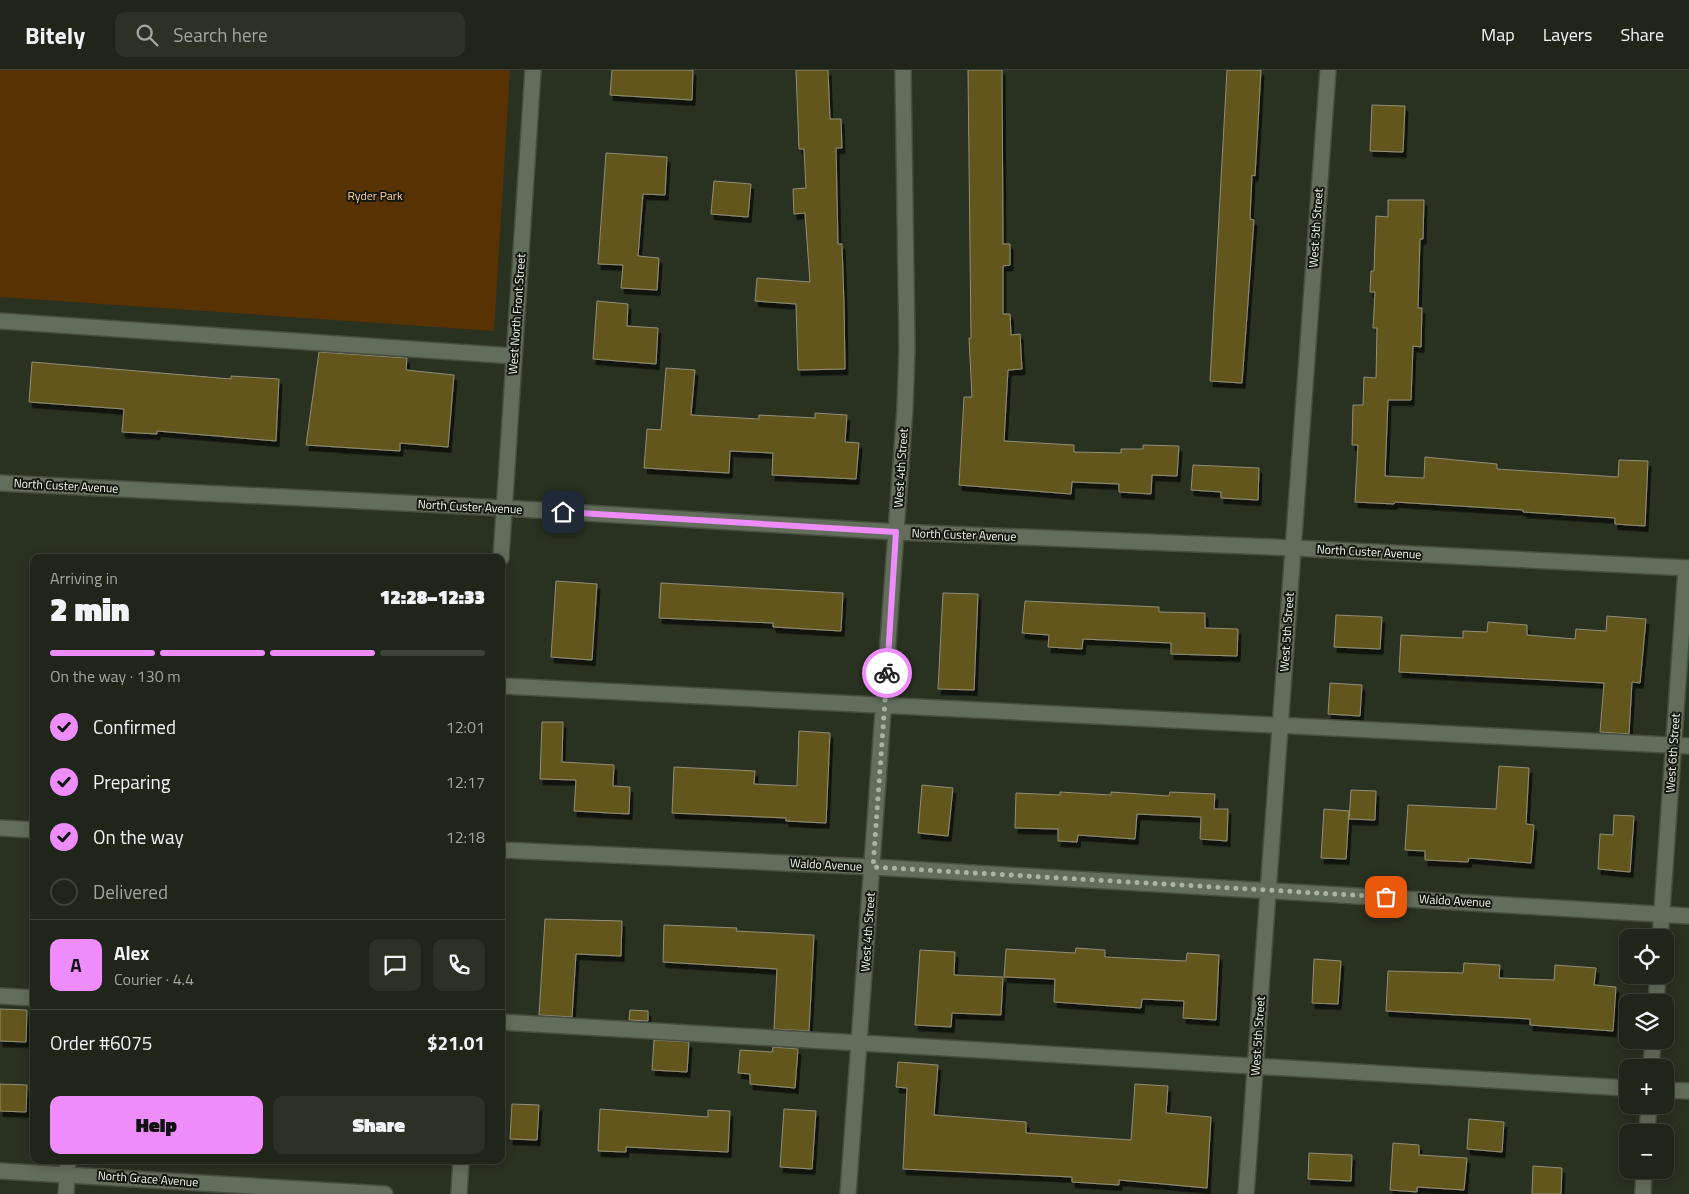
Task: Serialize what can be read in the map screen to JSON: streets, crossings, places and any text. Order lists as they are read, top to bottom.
{
  "streets": {
    "street": [
      "West 5th Street",
      "West North Front Street",
      "West 4th Street",
      "North Custer Avenue",
      "West 6th Street",
      "Waldo Avenue",
      "North Grace Avenue"
    ]
  },
  "crossings": [
    ["West 5th Street", "North Custer Avenue"],
    ["West 5th Street", "Waldo Avenue"],
    ["West North Front Street", "North Custer Avenue"],
    ["West 4th Street", "North Custer Avenue"],
    ["West 4th Street", "Waldo Avenue"],
    ["North Custer Avenue", "West 6th Street"],
    ["West 6th Street", "Waldo Avenue"]
  ],
  "parks": ["Ryder Park"],
  "page": {
    "header": "Bitely",
    "search": "Search here",
    "nav": ["Map", "Layers", "Share"],
    "heading": ["2 min", "Arriving in", "12:28–12:33"],
    "panel": [
      "Alex",
      "Courier · 4.4",
      "Order #6075",
      "$21.01"
    ],
    "bar": "On the way · 130 m",
    "list": [
      ["Confirmed", "12:01"],
      ["Preparing", "12:17"],
      ["On the way", "12:18"],
      "Delivered"
    ],
    "map_buttons": ["+", "−"],
    "round": "A",
    "buttons": ["Help", "Share"]
  }
}
